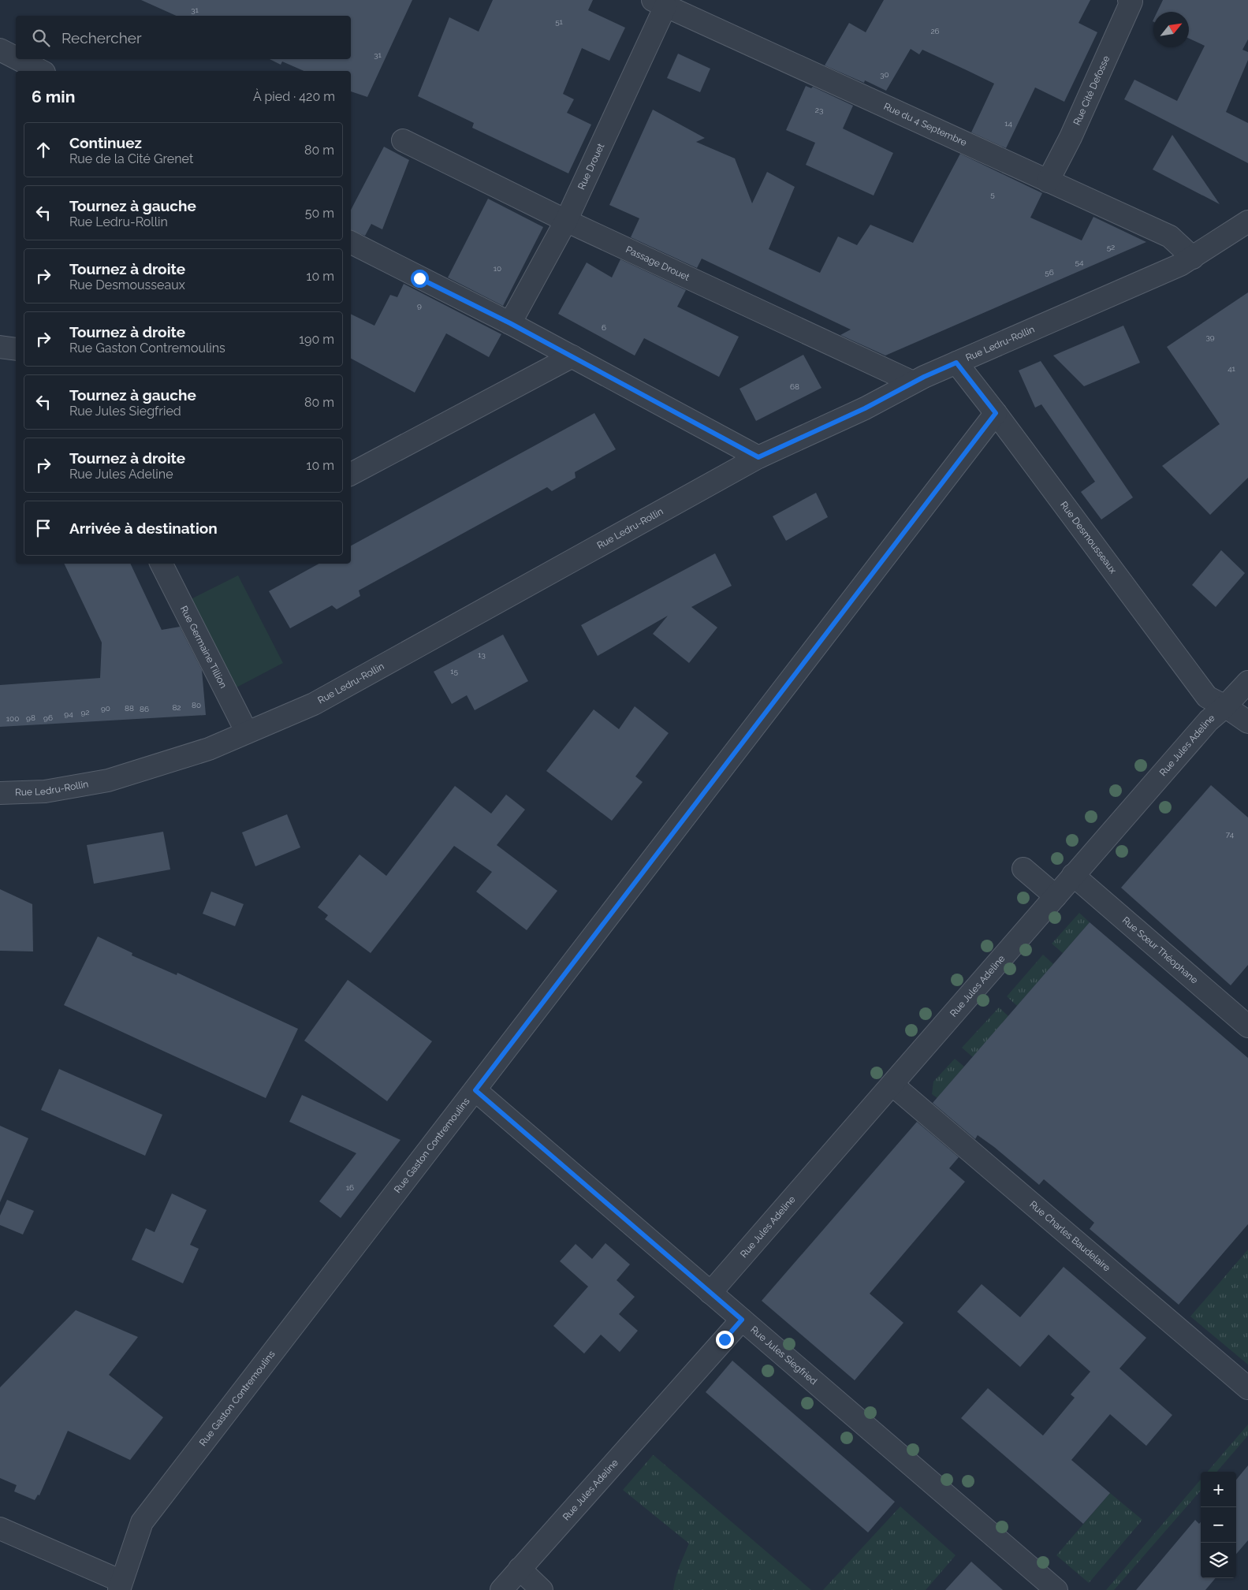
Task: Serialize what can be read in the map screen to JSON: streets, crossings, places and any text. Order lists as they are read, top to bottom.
{
  "streets": {
    "street": [
      "Rue Cité Defosse",
      "Rue du 4 Septembre",
      "Rue Drouet",
      "Passage Drouet",
      "Rue Ledru-Rollin",
      "Rue Desmousseaux",
      "Rue Germaine Tillion",
      "Rue Jules Adeline",
      "Rue Sœur Théophane",
      "Rue Gaston Contremoulins",
      "Rue Charles Baudelaire",
      "Rue Jules Siegfried"
    ]
  },
  "crossings": [
    ["Rue Cité Defosse", "Rue du 4 Septembre"],
    ["Rue du 4 Septembre", "Rue Drouet"],
    ["Rue du 4 Septembre", "Rue Ledru-Rollin"],
    ["Rue Drouet", "Passage Drouet"],
    ["Passage Drouet", "Rue Ledru-Rollin"],
    ["Rue Ledru-Rollin", "Rue Desmousseaux"],
    ["Rue Ledru-Rollin", "Rue Germaine Tillion"],
    ["Rue Desmousseaux", "Rue Jules Adeline"],
    ["Rue Desmousseaux", "Rue Gaston Contremoulins"],
    ["Rue Jules Adeline", "Rue Sœur Théophane"],
    ["Rue Jules Adeline", "Rue Charles Baudelaire"],
    ["Rue Jules Adeline", "Rue Jules Siegfried"],
    ["Rue Gaston Contremoulins", "Rue Jules Siegfried"]
  ],
  "house_numbers": [
    "31",
    "51",
    "26",
    "31",
    "30",
    "23",
    "14",
    "5",
    "52",
    "54",
    "10",
    "56",
    "9",
    "6",
    "39",
    "41",
    "68",
    "13",
    "15",
    "80",
    "82",
    "90",
    "88",
    "86",
    "92",
    "94",
    "98",
    "96",
    "100",
    "74",
    "16"
  ],
  "north": "top right",
  "page": {
    "search": "Rechercher",
    "heading": ["6 min", "À pied · 420 m"],
    "list": [
      ["Continuez", "Rue de la Cité Grenet", "80 m"],
      ["Tournez à gauche", "Rue Ledru-Rollin", "50 m"],
      ["Tournez à droite", "Rue Desmousseaux", "10 m"],
      ["Tournez à droite", "Rue Gaston Contremoulins", "190 m"],
      ["Tournez à gauche", "Rue Jules Siegfried", "80 m"],
      ["Tournez à droite", "Rue Jules Adeline", "10 m"],
      "Arrivée à destination"
    ],
    "map_buttons": ["+", "−"]
  }
}
